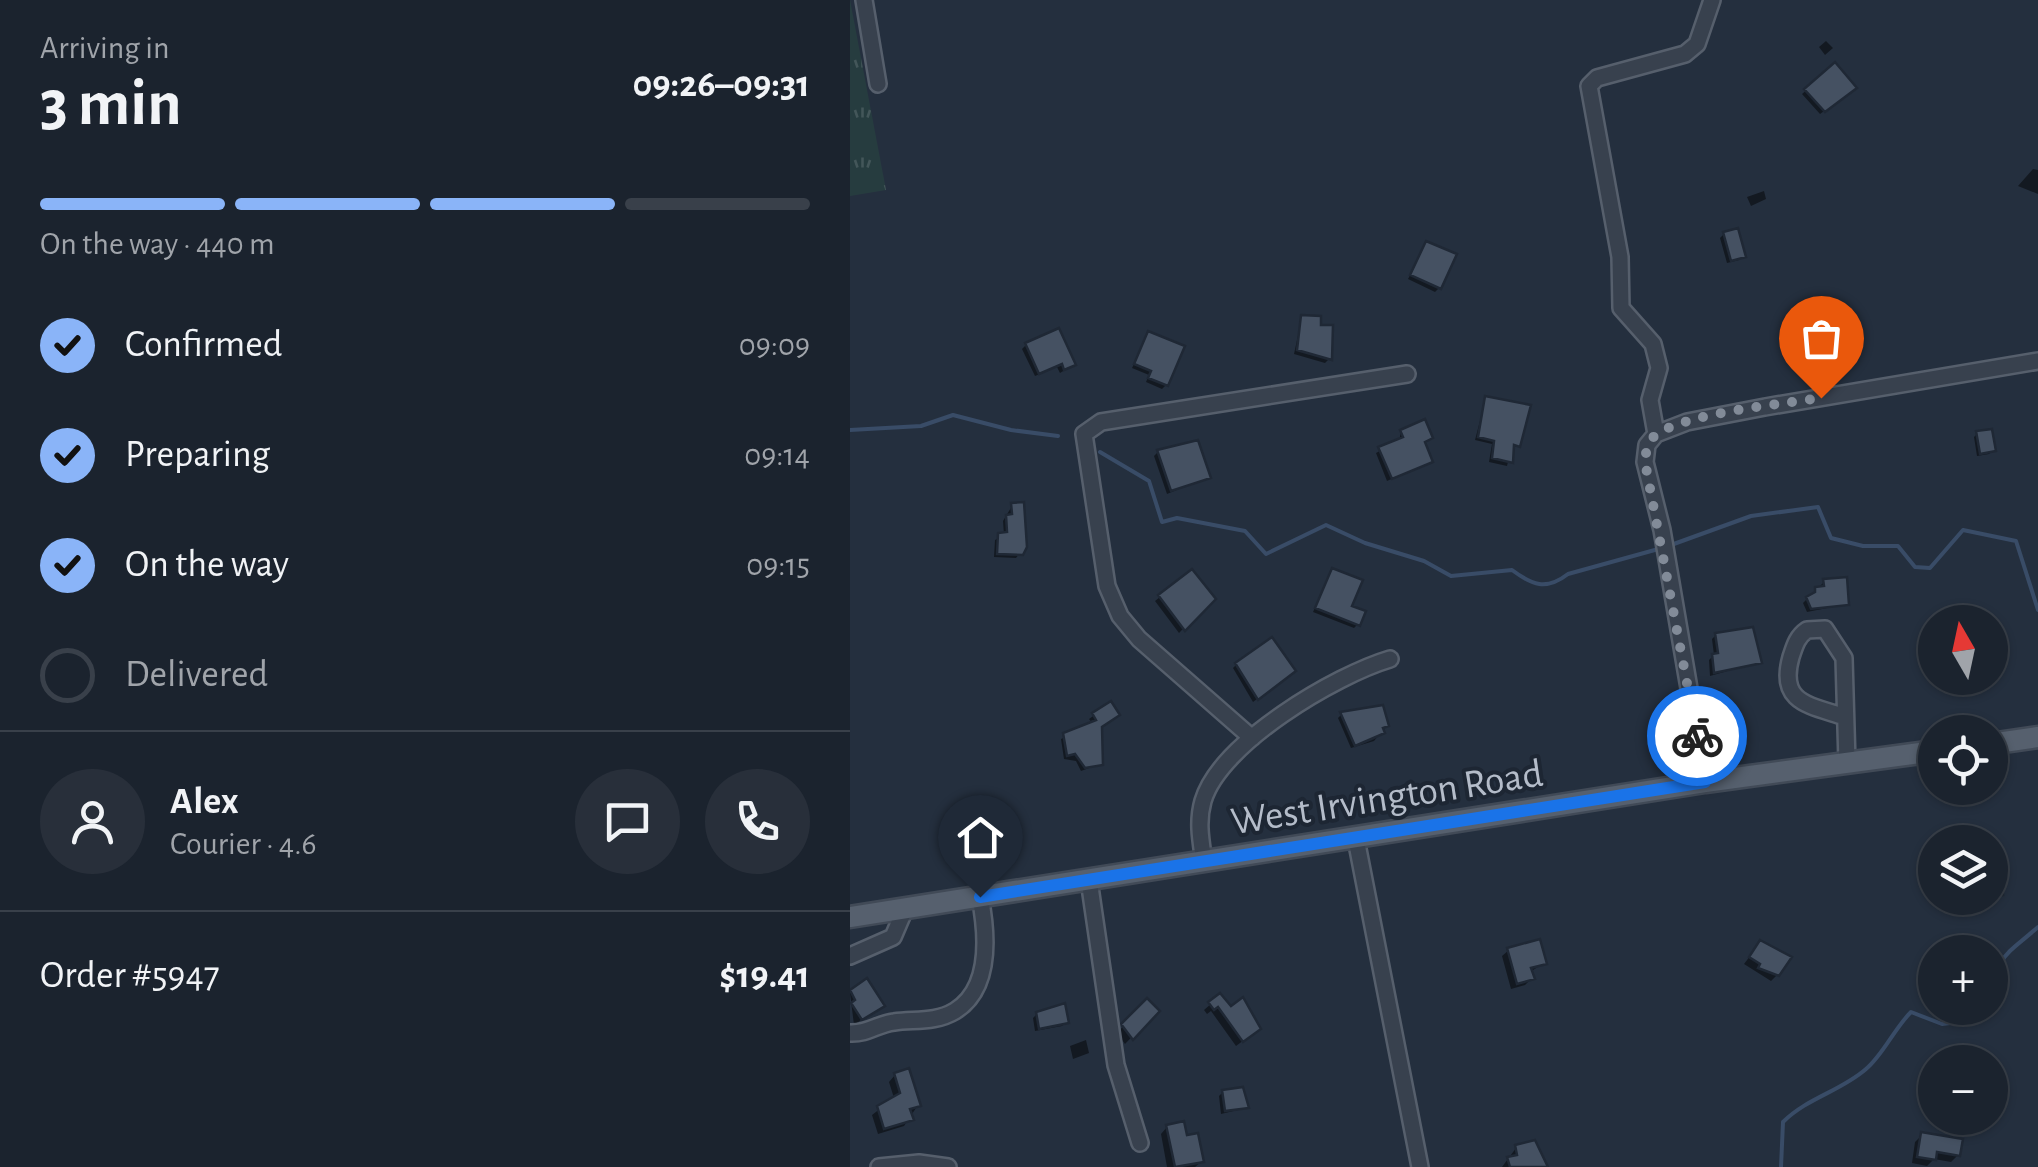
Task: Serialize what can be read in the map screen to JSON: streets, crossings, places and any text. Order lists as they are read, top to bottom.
{
  "streets": {
    "main road": ["West Irvington Road"]
  },
  "north": "top",
  "page": {
    "heading": ["3 min", "Arriving in", "09:26–09:31"],
    "panel": [
      "Alex",
      "Courier · 4.6",
      "Order #5947",
      "$19.41"
    ],
    "bar": "On the way · 440 m",
    "list": [
      ["Confirmed", "09:09"],
      ["Preparing", "09:14"],
      ["On the way", "09:15"],
      "Delivered"
    ],
    "map_buttons": ["+", "−"]
  }
}
